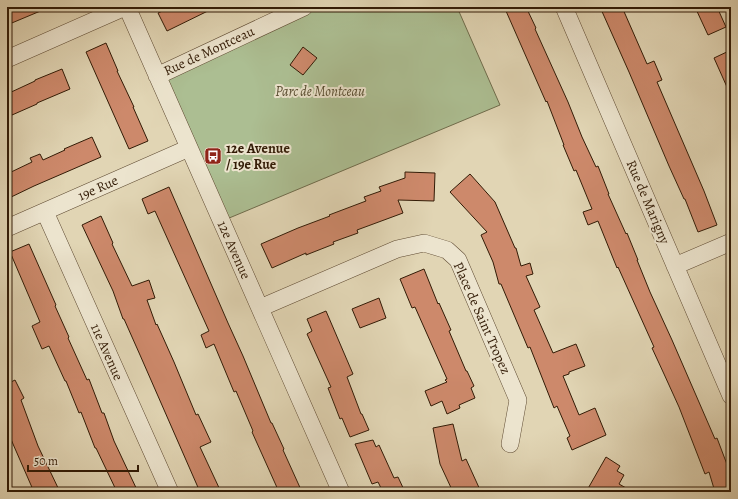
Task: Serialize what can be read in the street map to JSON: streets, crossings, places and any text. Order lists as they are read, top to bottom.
{
  "streets": {
    "street": [
      "Rue de Montceau",
      "19e Rue",
      "Rue de Marigny",
      "12e Avenue",
      "Place de Saint Tropez",
      "11e Avenue"
    ]
  },
  "crossings": [
    ["Rue de Montceau", "12e Avenue"],
    ["19e Rue", "12e Avenue"],
    ["19e Rue", "11e Avenue"],
    ["12e Avenue", "Place de Saint Tropez"]
  ],
  "parks": ["Parc de Montceau"],
  "places": {
    "bus stop": ["12e Avenue / 19e Rue"]
  },
  "scale_bar": "50 m"
}
